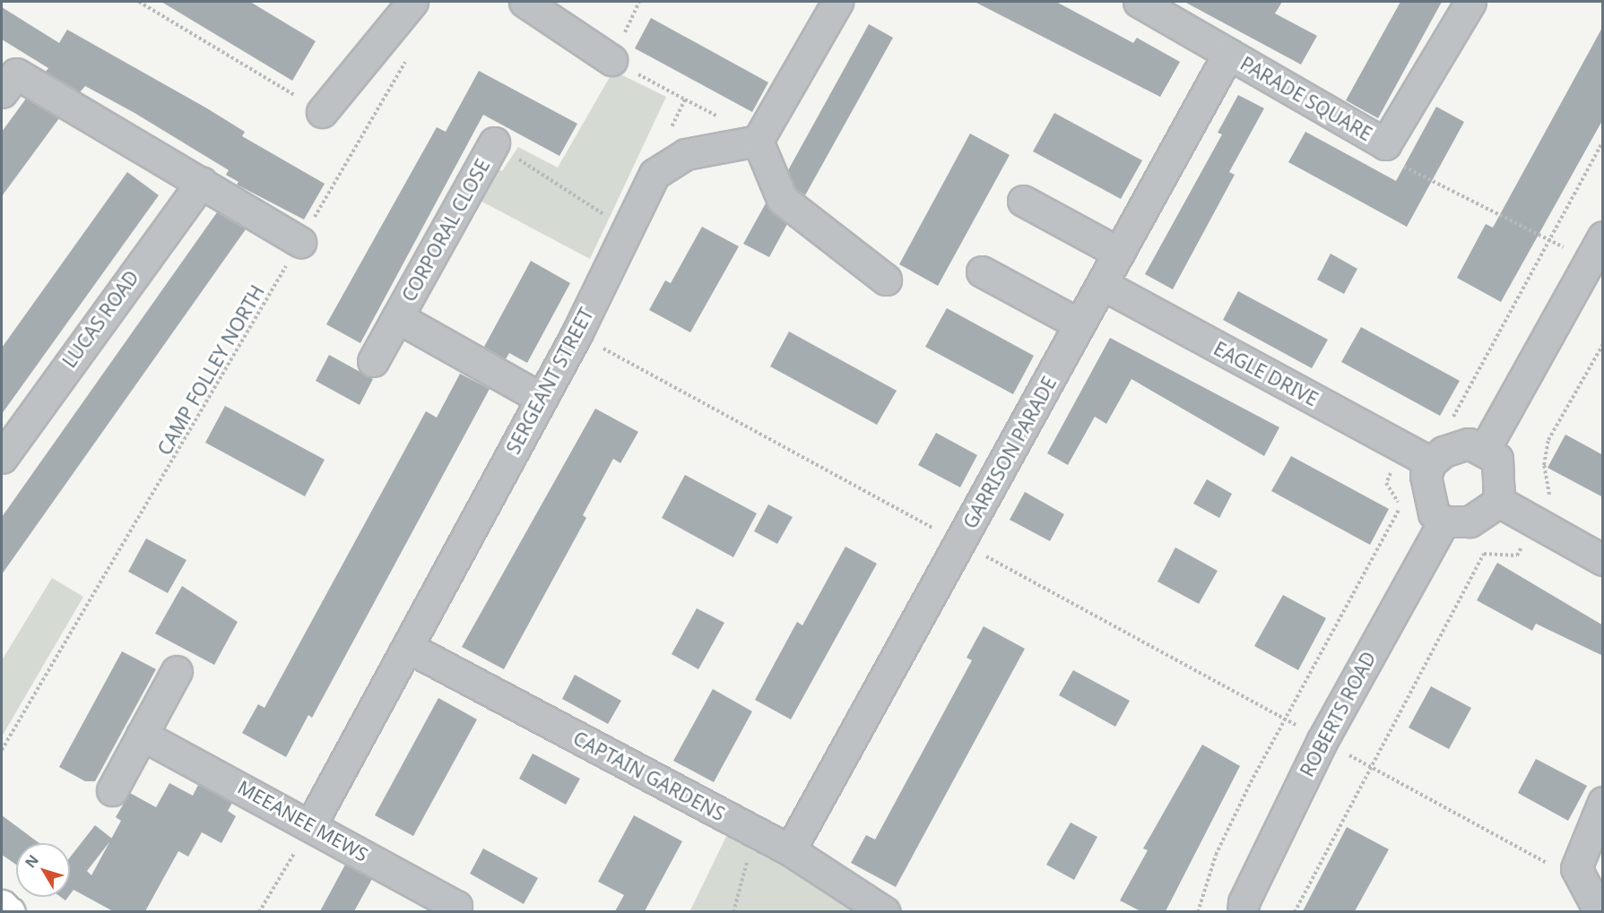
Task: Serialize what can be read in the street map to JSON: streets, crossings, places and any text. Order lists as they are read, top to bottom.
{
  "streets": {
    "street": [
      "PARADE SQUARE",
      "CORPORAL CLOSE",
      "LUCAS ROAD",
      "EAGLE DRIVE",
      "SERGEANT STREET",
      "GARRISON PARADE",
      "ROBERTS ROAD",
      "CAPTAIN GARDENS",
      "MEEANEE MEWS"
    ],
    "path": ["CAMP FOLLEY NORTH"]
  },
  "crossings": [
    ["PARADE SQUARE", "GARRISON PARADE"],
    ["CORPORAL CLOSE", "SERGEANT STREET"],
    ["EAGLE DRIVE", "GARRISON PARADE"],
    ["EAGLE DRIVE", "ROBERTS ROAD"],
    ["SERGEANT STREET", "CAPTAIN GARDENS"],
    ["SERGEANT STREET", "MEEANEE MEWS"],
    ["GARRISON PARADE", "CAPTAIN GARDENS"]
  ],
  "north": "top left"
}
